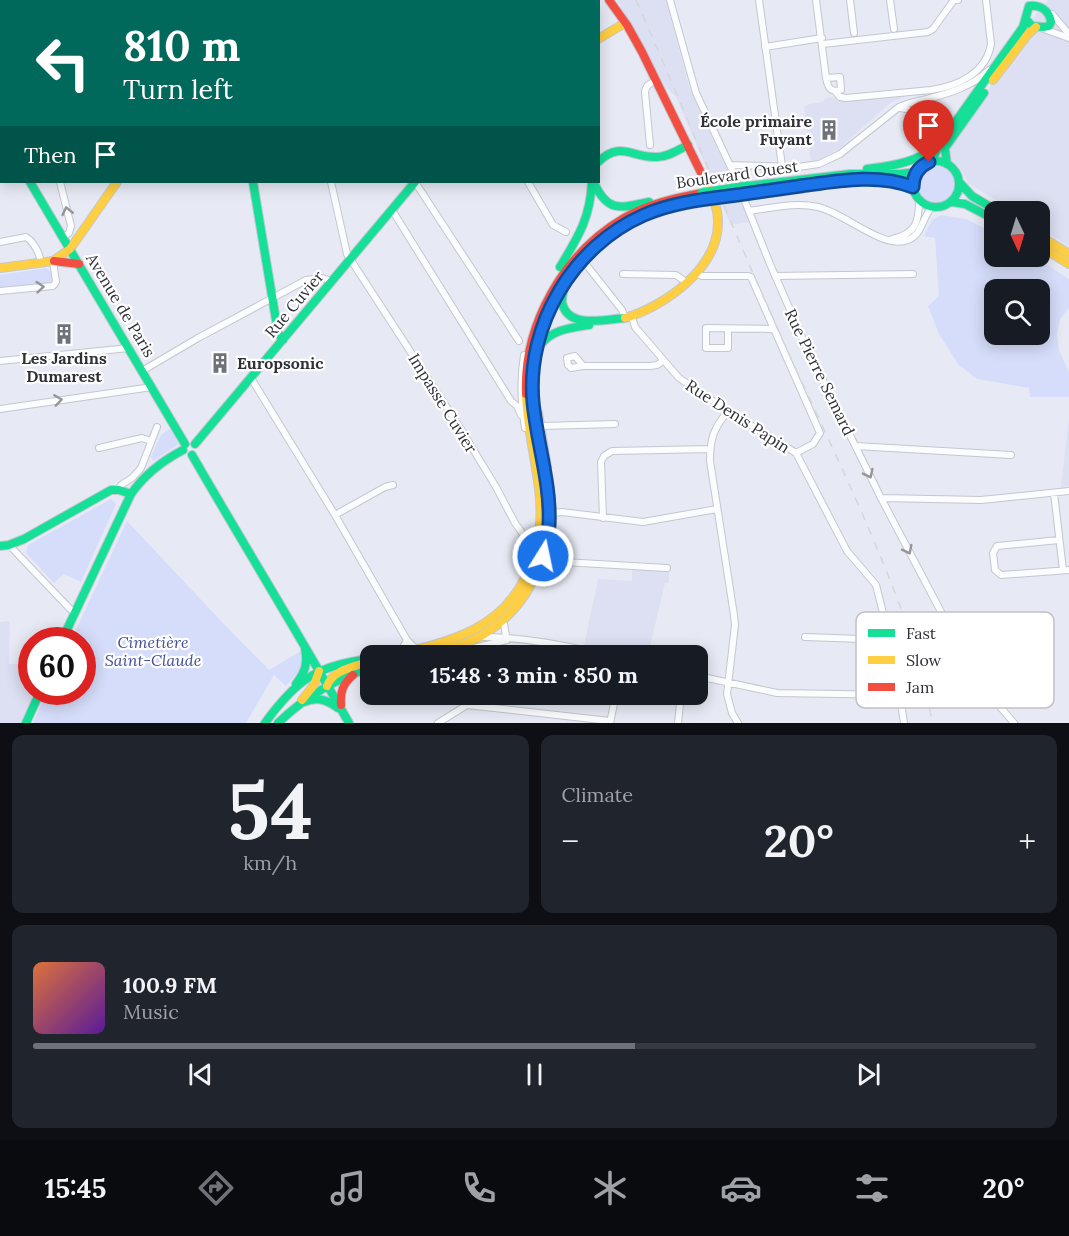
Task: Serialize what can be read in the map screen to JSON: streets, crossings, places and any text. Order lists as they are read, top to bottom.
{
  "streets": {
    "main road": ["Boulevard Ouest", "Rue Cuvier", "Avenue de Paris"],
    "street": ["Rue Pierre Semard", "Impasse Cuvier", "Rue Denis Papin"]
  },
  "crossings": [
    ["Rue Cuvier", "Avenue de Paris"],
    ["Rue Cuvier", "Impasse Cuvier"]
  ],
  "parks": ["Cimetière Saint-Claude"],
  "places": {
    "building": ["École primaire Fuyant", "Les Jardins Dumarest", "Europsonic"]
  },
  "legend": ["Fast", "Slow", "Jam"],
  "north": "bottom",
  "page": {
    "turn": ["810 m", "Turn left"],
    "then": "Then",
    "limit": "60",
    "trip": "15:48 · 3 min · 850 m",
    "tile": [
      ["54", "km/h"],
      "Climate"
    ],
    "heat": ["−", "20°", "+"],
    "song": ["100.9 FM", "Music"],
    "tabs": ["15:45", "20°"]
  }
}
